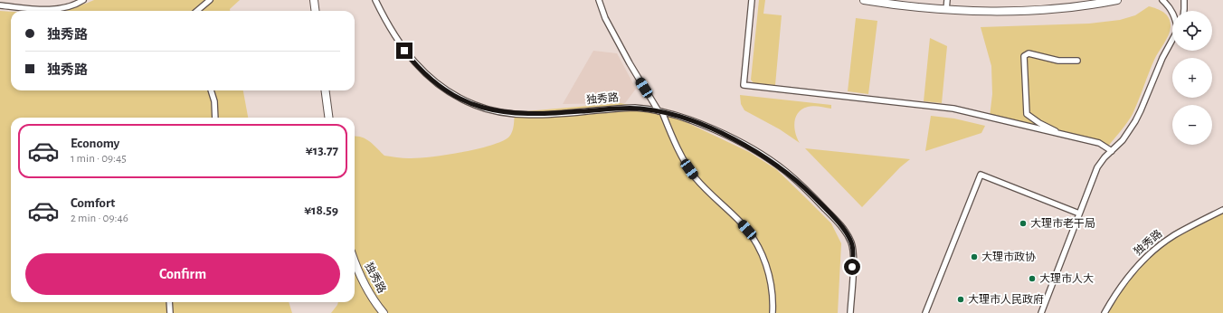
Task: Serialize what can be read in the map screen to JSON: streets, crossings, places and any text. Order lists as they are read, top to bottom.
{
  "streets": {
    "main road": ["独秀路"]
  },
  "places": [
    "大理市老干局",
    "大理市政协",
    "大理市人大",
    "大理市人民政府"
  ],
  "page": {
    "map_buttons": ["+", "−"],
    "banner": ["独秀路", "独秀路"],
    "list": [
      {
        "name": "Economy",
        "note": "1 min · 09:45",
        "value": "¥13.77"
      },
      {
        "name": "Comfort",
        "note": "2 min · 09:46",
        "value": "¥18.59"
      }
    ],
    "buttons": "Confirm"
  }
}
